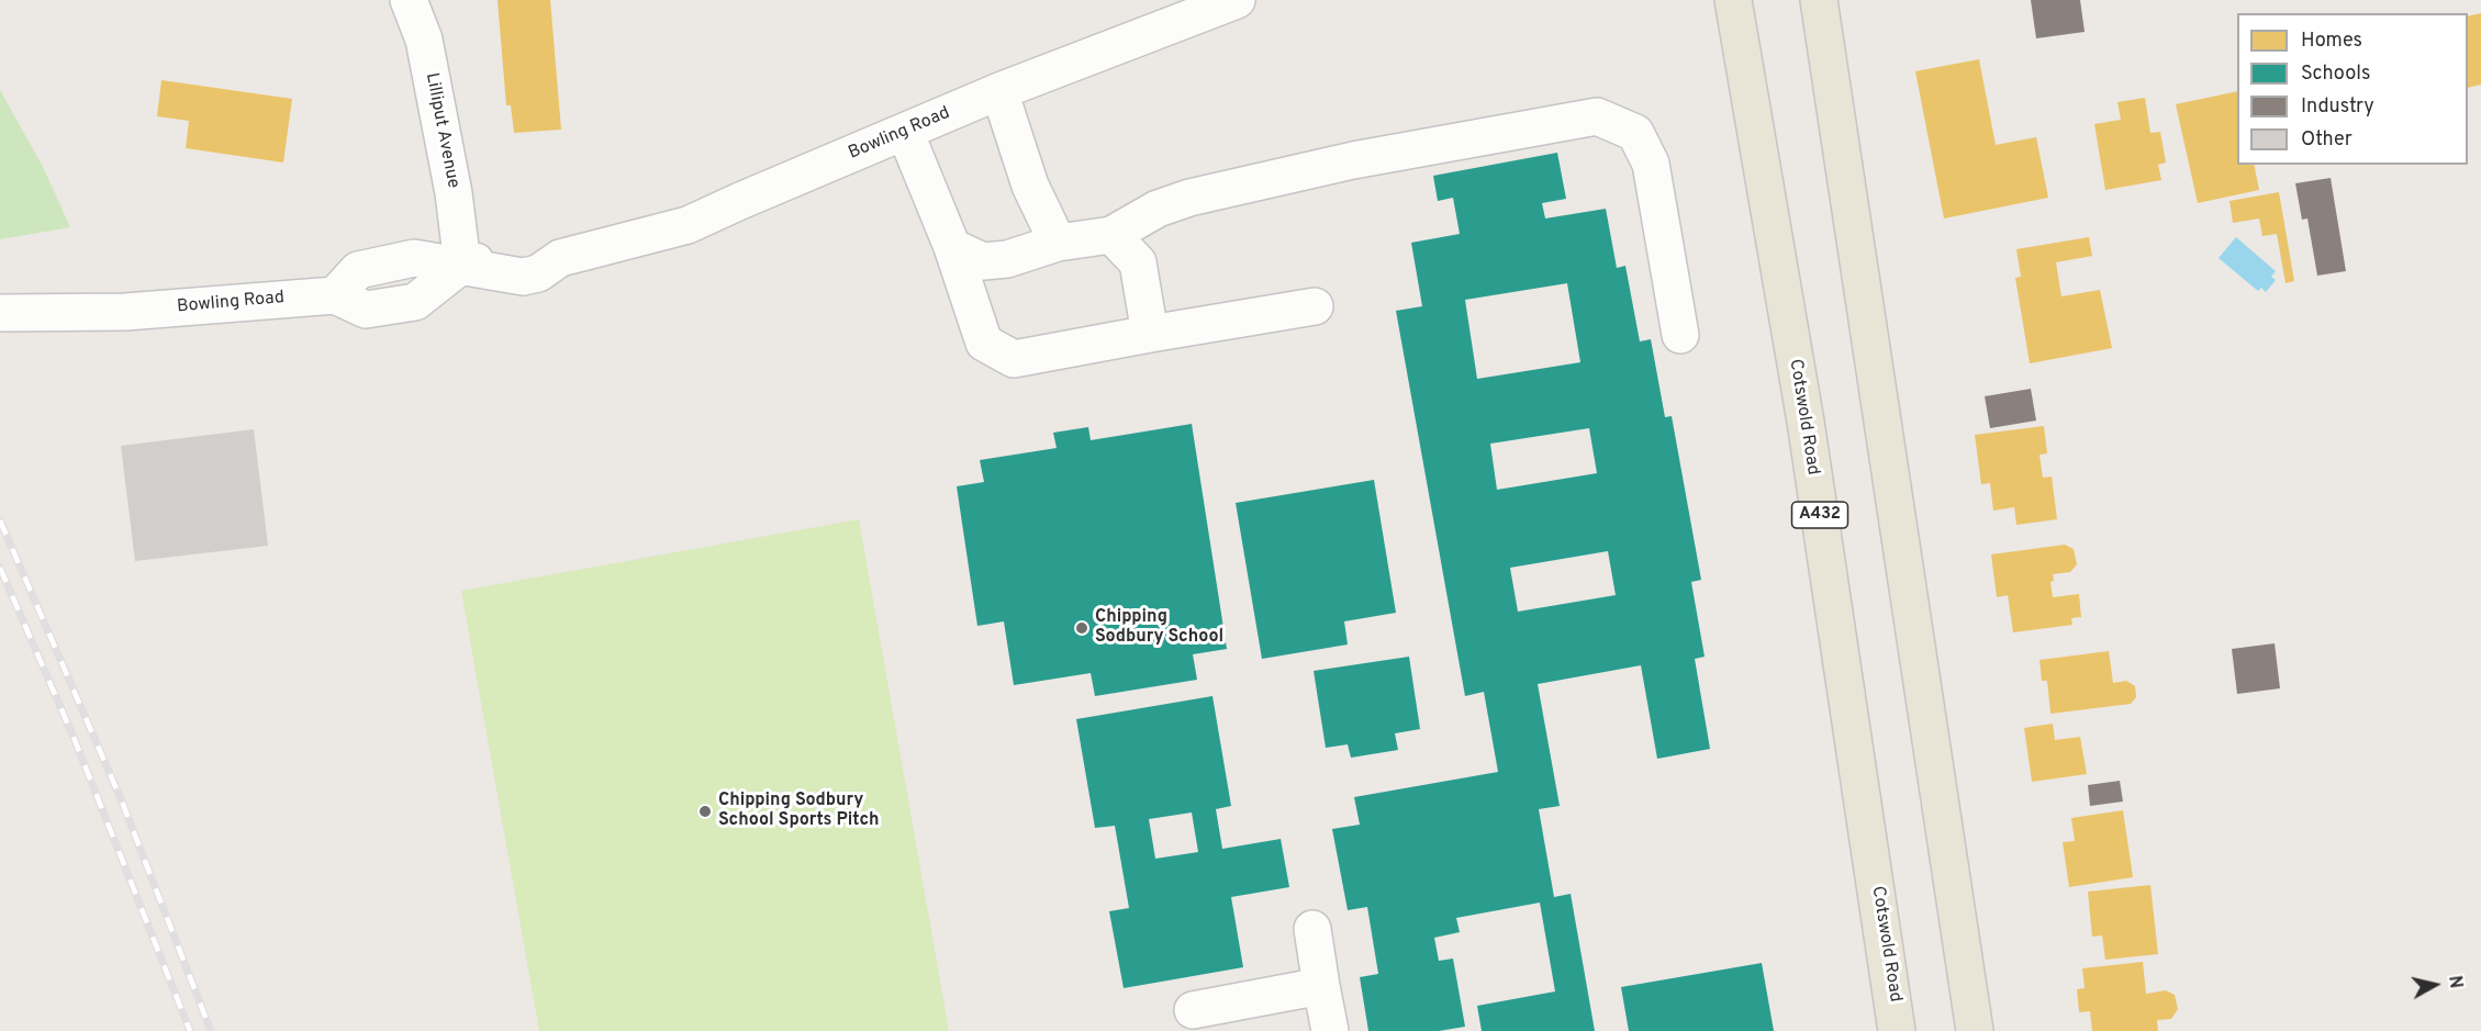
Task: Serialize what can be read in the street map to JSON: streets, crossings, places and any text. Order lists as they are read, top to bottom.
{
  "streets": {
    "main road": ["Cotswold Road", "A432"],
    "street": ["Lilliput Avenue", "Bowling Road"]
  },
  "crossings": [
    ["Lilliput Avenue", "Bowling Road"]
  ],
  "places": ["Chipping Sodbury School", "Chipping Sodbury School Sports Pitch"],
  "legend": [
    "Homes",
    "Schools",
    "Industry",
    "Other"
  ],
  "north": "right"
}
